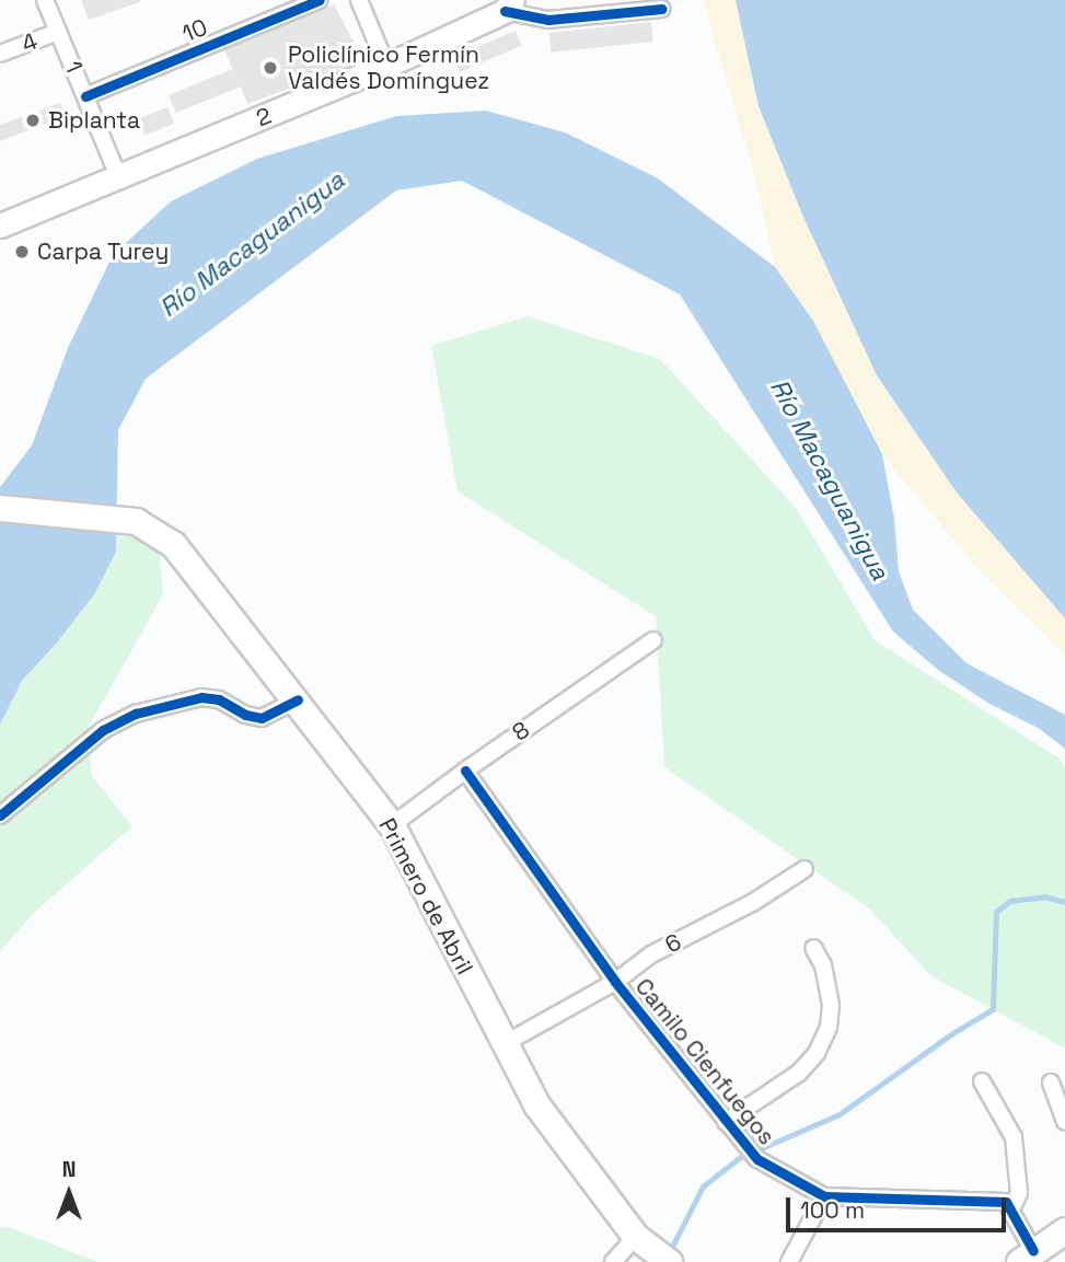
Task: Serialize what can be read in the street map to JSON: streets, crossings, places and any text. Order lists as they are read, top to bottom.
{
  "streets": {
    "main road": ["2", "Primero de Abril"],
    "street": [
      "10",
      "4",
      "1",
      "8",
      "6",
      "Camilo Cienfuegos"
    ]
  },
  "crossings": [
    ["10", "1"],
    ["4", "1"],
    ["1", "2"],
    ["8", "Primero de Abril"],
    ["8", "Camilo Cienfuegos"],
    ["Primero de Abril", "6"],
    ["6", "Camilo Cienfuegos"]
  ],
  "water": ["Río Macaguanigua"],
  "places": ["Policlínico Fermín Valdés Domínguez", "Biplanta", "Carpa Turey"],
  "scale_bar": "100 m",
  "north": "top"
}
